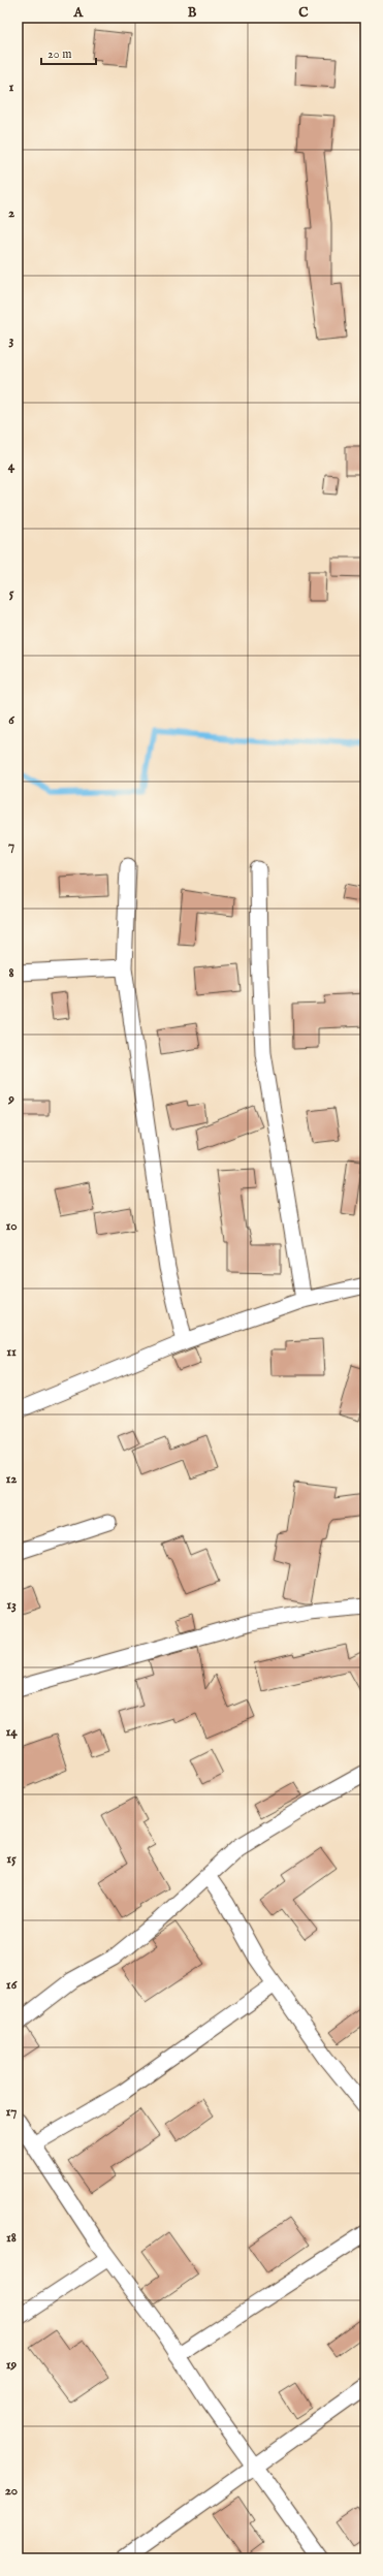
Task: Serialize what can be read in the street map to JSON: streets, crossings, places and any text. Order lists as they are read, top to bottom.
{
  "scale_bar": "20 m",
  "grid": {
    "columns": ["A", "B", "C"],
    "rows": [
      "1",
      "2",
      "3",
      "4",
      "5",
      "6",
      "7",
      "8",
      "9",
      "10",
      "11",
      "12",
      "13",
      "14",
      "15",
      "16",
      "17",
      "18",
      "19",
      "20"
    ]
  }
}
